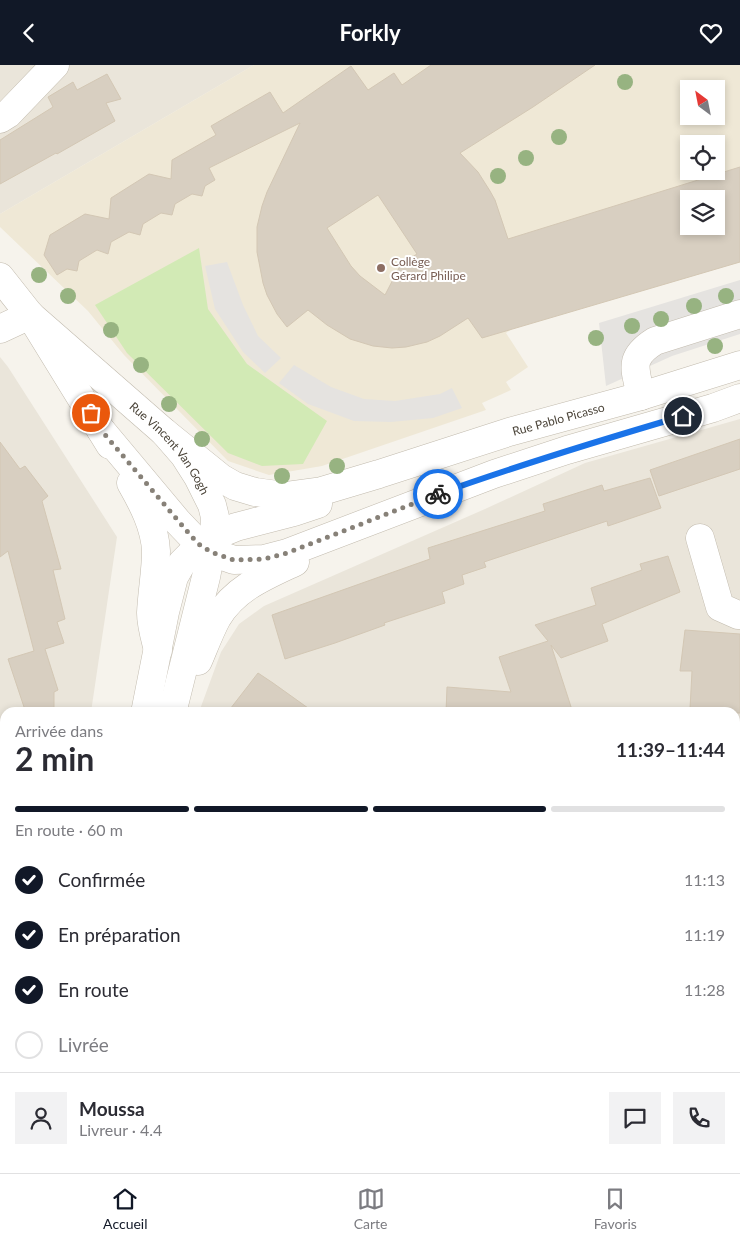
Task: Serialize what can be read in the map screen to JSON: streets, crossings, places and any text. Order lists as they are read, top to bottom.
{
  "streets": {
    "street": ["Rue Pablo Picasso", "Rue Vincent Van Gogh"]
  },
  "crossings": [
    ["Rue Pablo Picasso", "Rue Vincent Van Gogh"]
  ],
  "places": ["Collège Gérard Philipe"],
  "north": "top left",
  "page": {
    "header": "Forkly",
    "heading": ["2 min", "Arrivée dans", "11:39–11:44"],
    "panel": ["Moussa", "Livreur · 4.4"],
    "bar": "En route · 60 m",
    "list": [
      ["Confirmée", "11:13"],
      ["En préparation", "11:19"],
      ["En route", "11:28"],
      "Livrée"
    ],
    "tabs": ["Accueil", "Carte", "Favoris"]
  }
}
